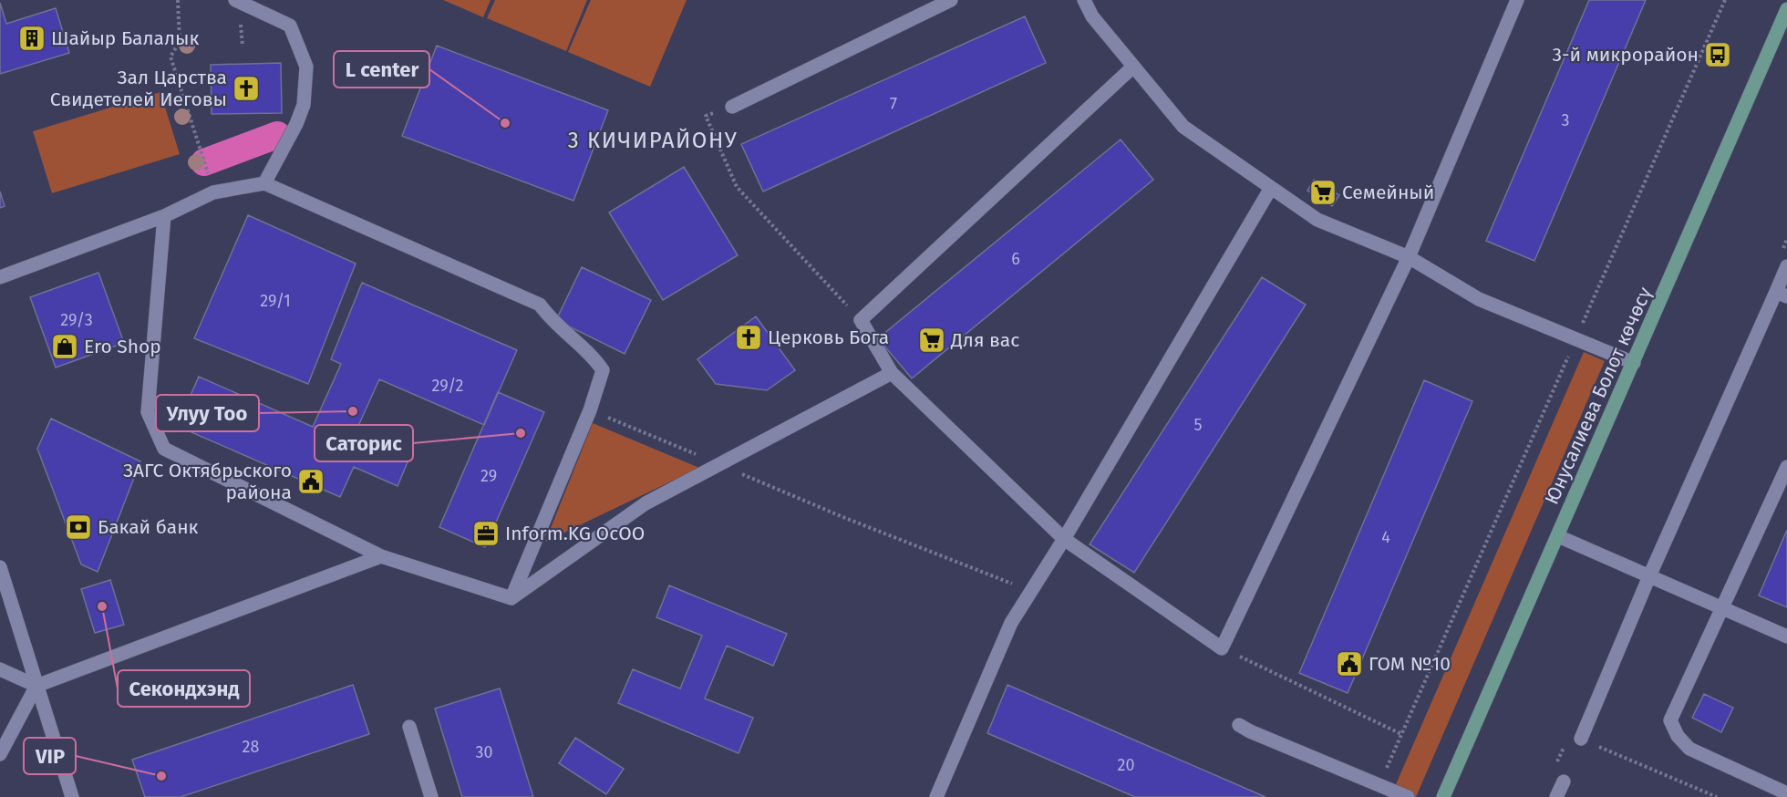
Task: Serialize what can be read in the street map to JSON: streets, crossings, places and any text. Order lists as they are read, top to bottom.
{
  "streets": {
    "main road": ["Юнусалиева Болот көчөсү"]
  },
  "districts": ["3 КИЧИРАЙОНУ"],
  "places": {
    "building": ["Шайыр Балалык"],
    "bus stop": ["3-й микрорайон"],
    "church": ["Зал Царства Свидетелей Иеговы", "Церковь Бога"],
    "other": [
      "L center",
      "Улуу Тоо",
      "Саторис",
      "Секондхэнд",
      "VIP"
    ],
    "supermarket": ["Семейный", "Для вас"],
    "shop": ["Ero Shop"],
    "public building": ["ЗАГС Октябрьского района", "ГОМ №10"],
    "bank": ["Бакай банк"],
    "office": ["Inform.KG OcOO"]
  },
  "house_numbers": [
    "7",
    "3",
    "6",
    "29/1",
    "29/3",
    "29/2",
    "5",
    "29",
    "4",
    "28",
    "30",
    "20"
  ]
}
